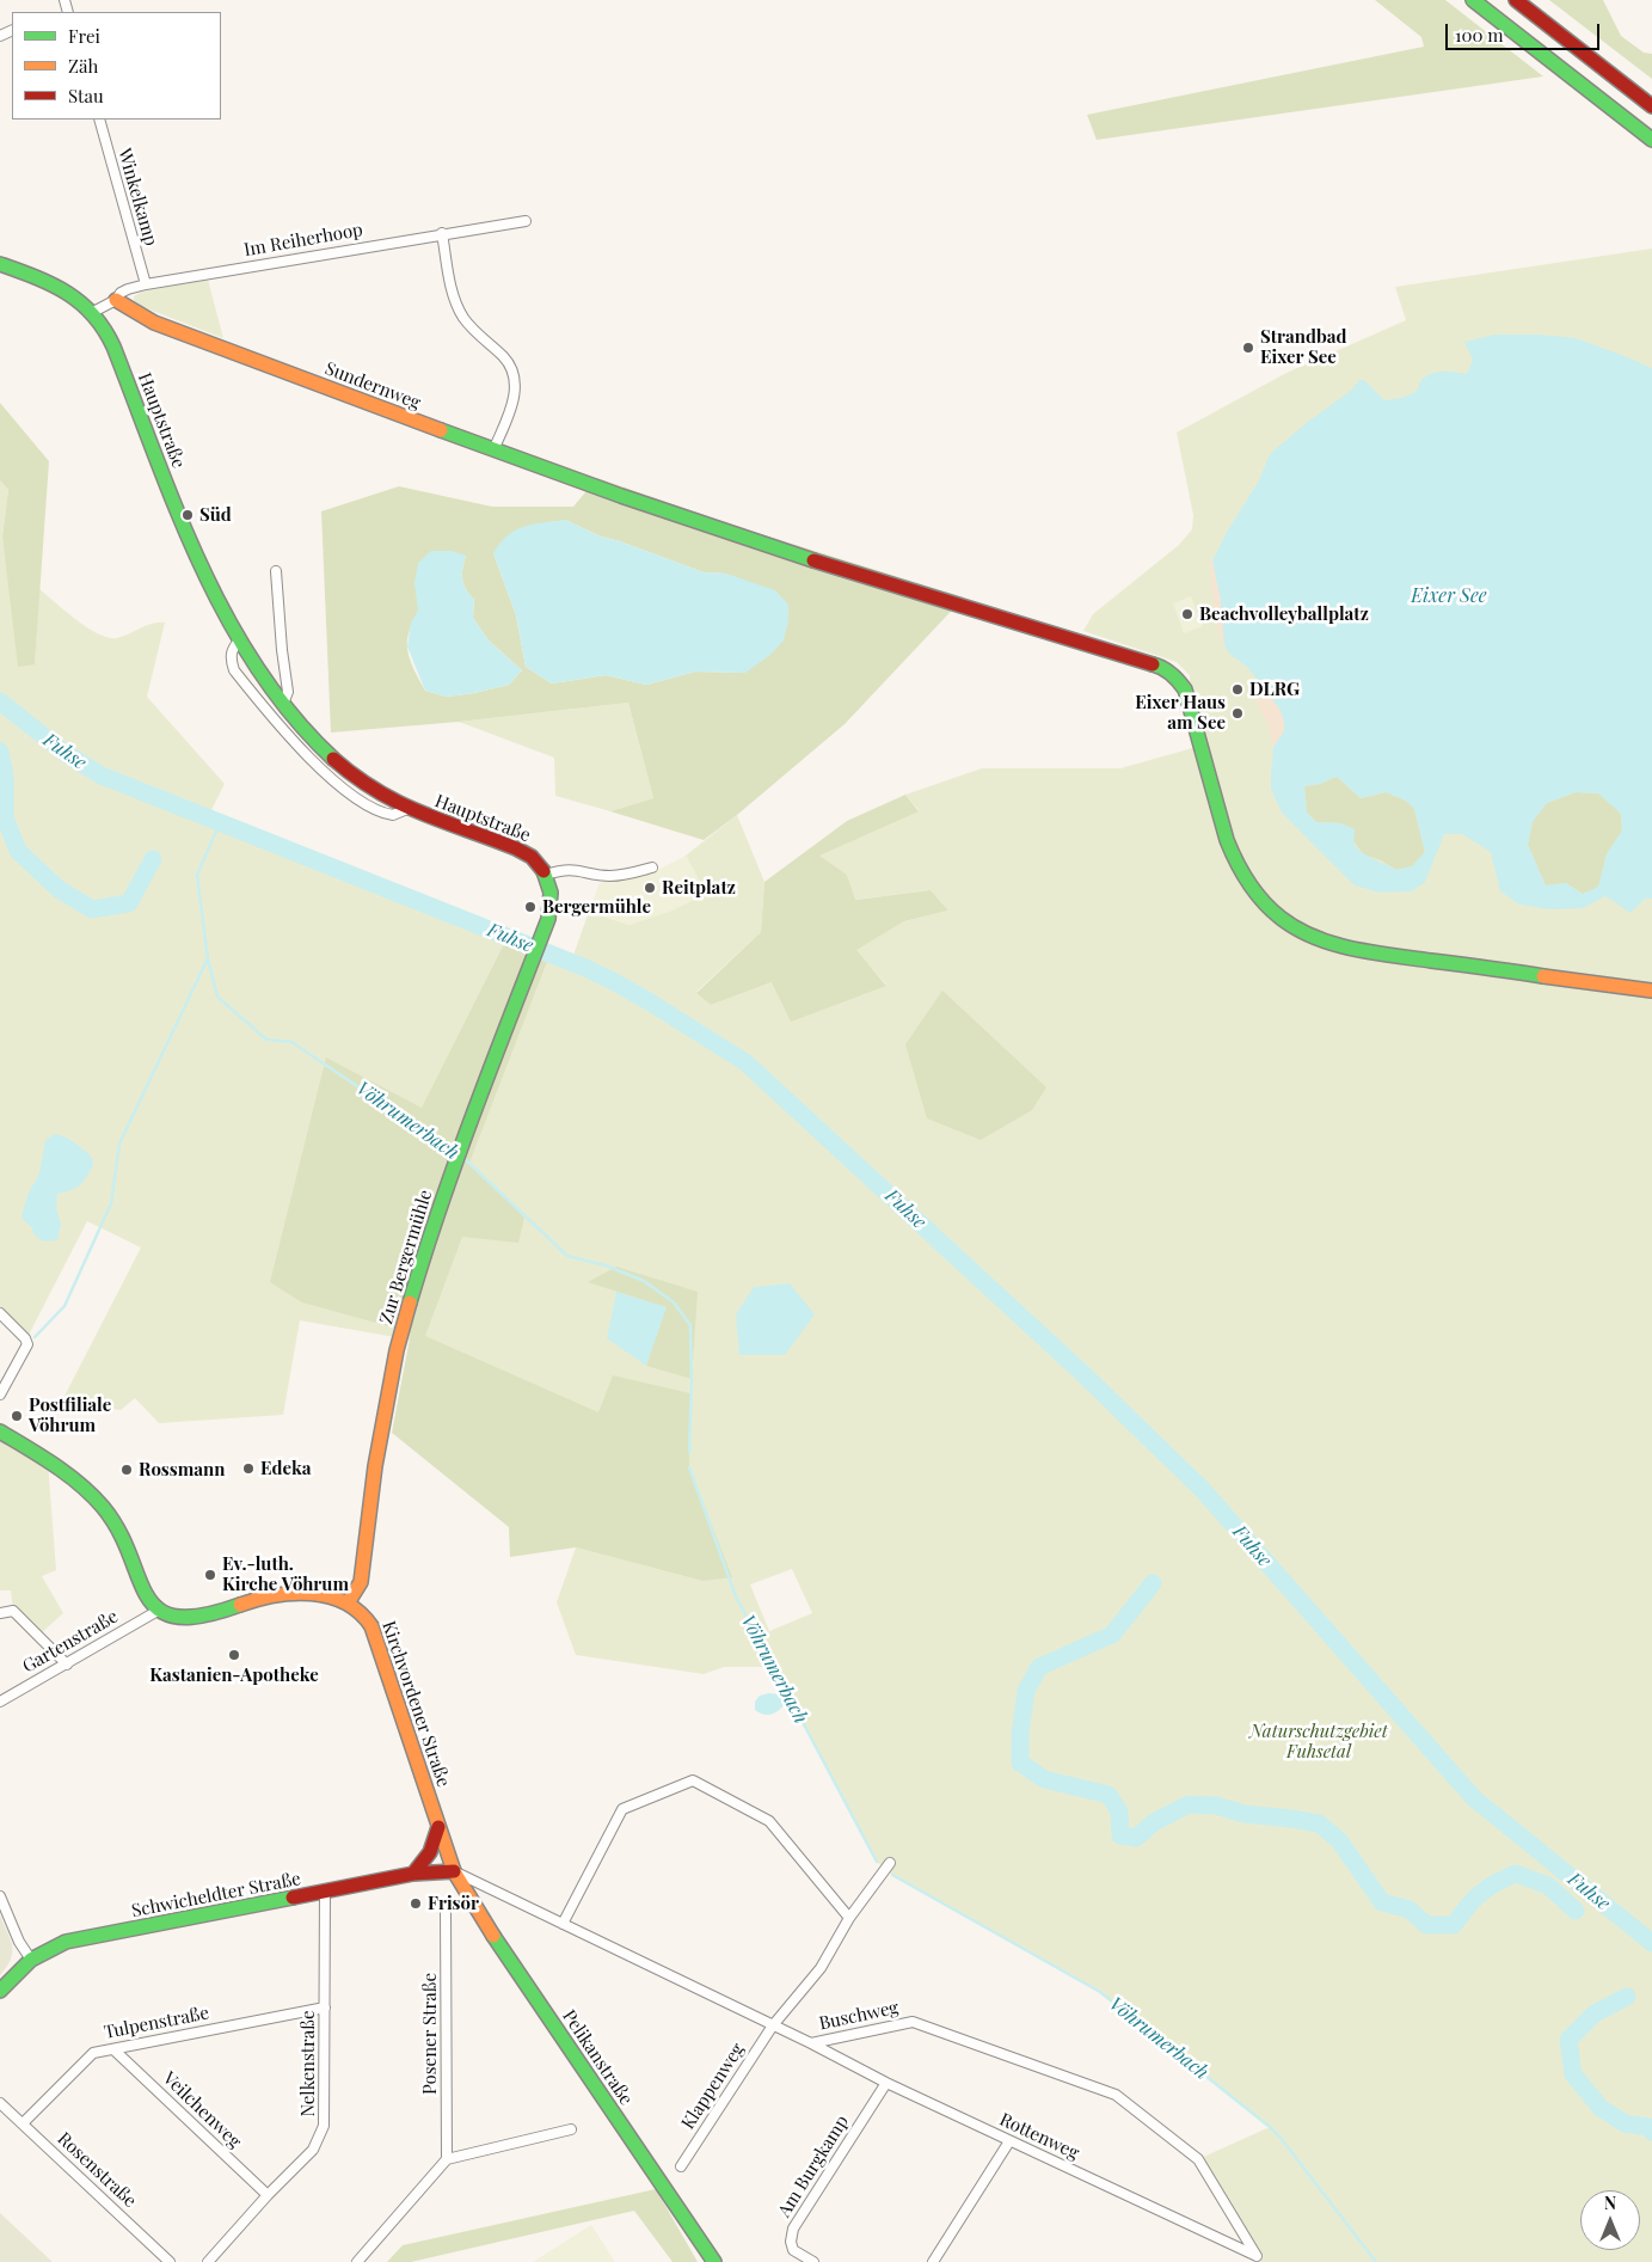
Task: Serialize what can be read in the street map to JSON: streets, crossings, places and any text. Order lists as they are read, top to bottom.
{
  "streets": {
    "main road": [
      "Sundernweg",
      "Hauptstraße",
      "Zur Bergermühle",
      "Kirchvordener Straße",
      "Schwicheldter Straße",
      "Pelikanstraße"
    ],
    "street": [
      "Winkelkamp",
      "Im Reiherhoop",
      "Gartenstraße",
      "Buschweg",
      "Tulpenstraße",
      "Posener Straße",
      "Nelkenstraße",
      "Klappenweg",
      "Veilchenweg",
      "Rottenweg",
      "Am Burgkamp",
      "Rosenstraße"
    ]
  },
  "crossings": [
    ["Winkelkamp", "Im Reiherhoop"],
    ["Im Reiherhoop", "Sundernweg"],
    ["Im Reiherhoop", "Hauptstraße"],
    ["Hauptstraße", "Zur Bergermühle"],
    ["Zur Bergermühle", "Kirchvordener Straße"],
    ["Kirchvordener Straße", "Schwicheldter Straße"],
    ["Kirchvordener Straße", "Buschweg"],
    ["Kirchvordener Straße", "Pelikanstraße"],
    ["Schwicheldter Straße", "Buschweg"],
    ["Schwicheldter Straße", "Pelikanstraße"],
    ["Schwicheldter Straße", "Nelkenstraße"],
    ["Buschweg", "Pelikanstraße"],
    ["Buschweg", "Klappenweg"],
    ["Buschweg", "Rottenweg"],
    ["Tulpenstraße", "Nelkenstraße"],
    ["Tulpenstraße", "Veilchenweg"],
    ["Tulpenstraße", "Rosenstraße"],
    ["Nelkenstraße", "Veilchenweg"],
    ["Rottenweg", "Am Burgkamp"]
  ],
  "water": ["Eixer See", "Fuhse", "Vöhrumerbach"],
  "parks": ["Naturschutzgebiet Fuhsetal"],
  "places": [
    "Strandbad Eixer See",
    "Süd",
    "Beachvolleyballplatz",
    "DLRG",
    "Eixer Haus am See",
    "Reitplatz",
    "Bergermühle",
    "Postfiliale Vöhrum",
    "Edeka",
    "Rossmann",
    "Ev.-luth. Kirche Vöhrum",
    "Kastanien-Apotheke",
    "Frisör"
  ],
  "legend": ["Frei", "Zäh", "Stau"],
  "scale_bar": "100 m",
  "north": "top"
}
